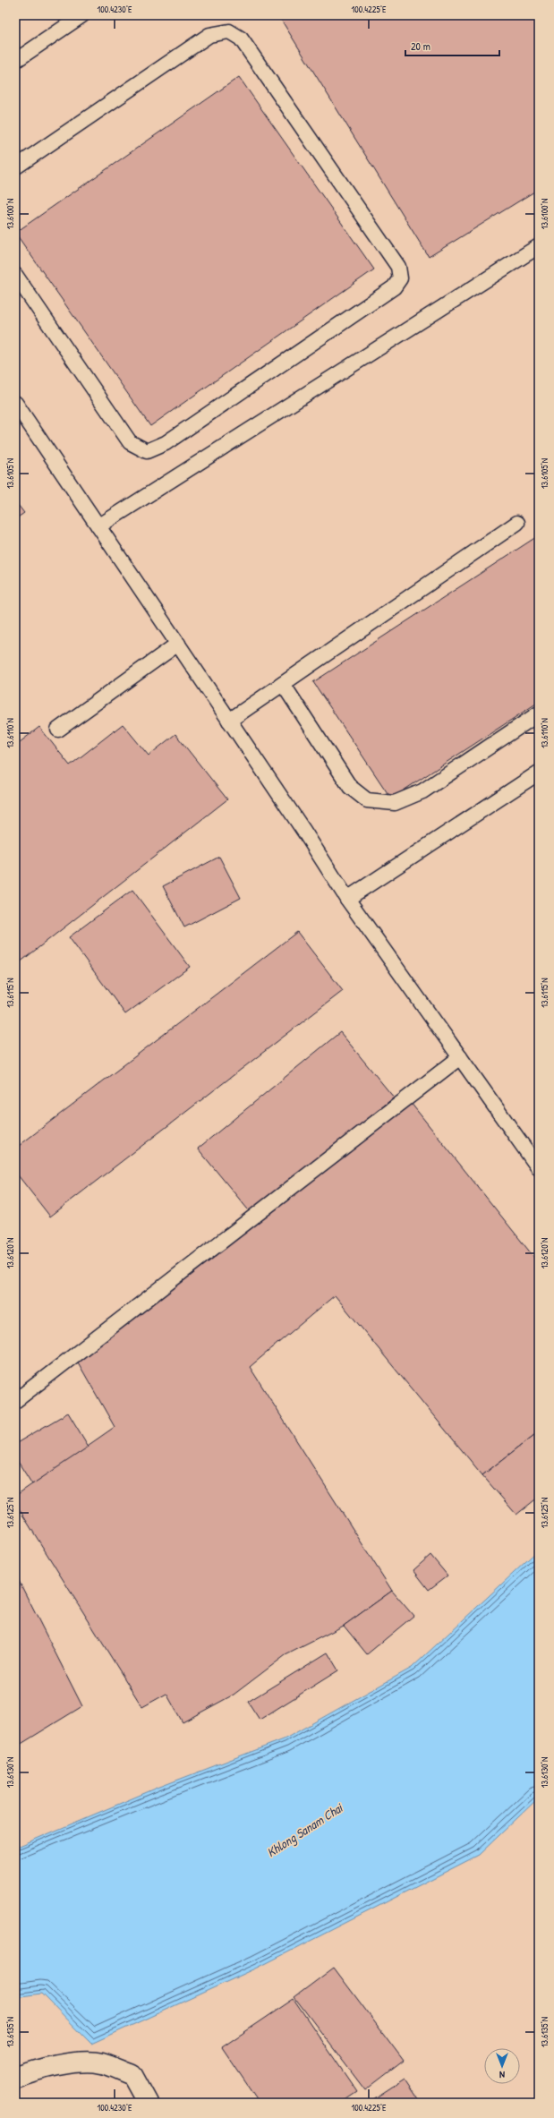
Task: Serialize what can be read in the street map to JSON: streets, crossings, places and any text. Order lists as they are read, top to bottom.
{
  "water": ["Khlong Sanam Chai"],
  "scale_bar": "20 m",
  "north": "bottom",
  "coordinates": [
    "100.4230°E",
    "100.4225°E",
    "13.6100°N",
    "13.6105°N",
    "13.6110°N",
    "13.6115°N",
    "13.6120°N",
    "13.6125°N",
    "13.6130°N",
    "13.6135°N"
  ]
}
